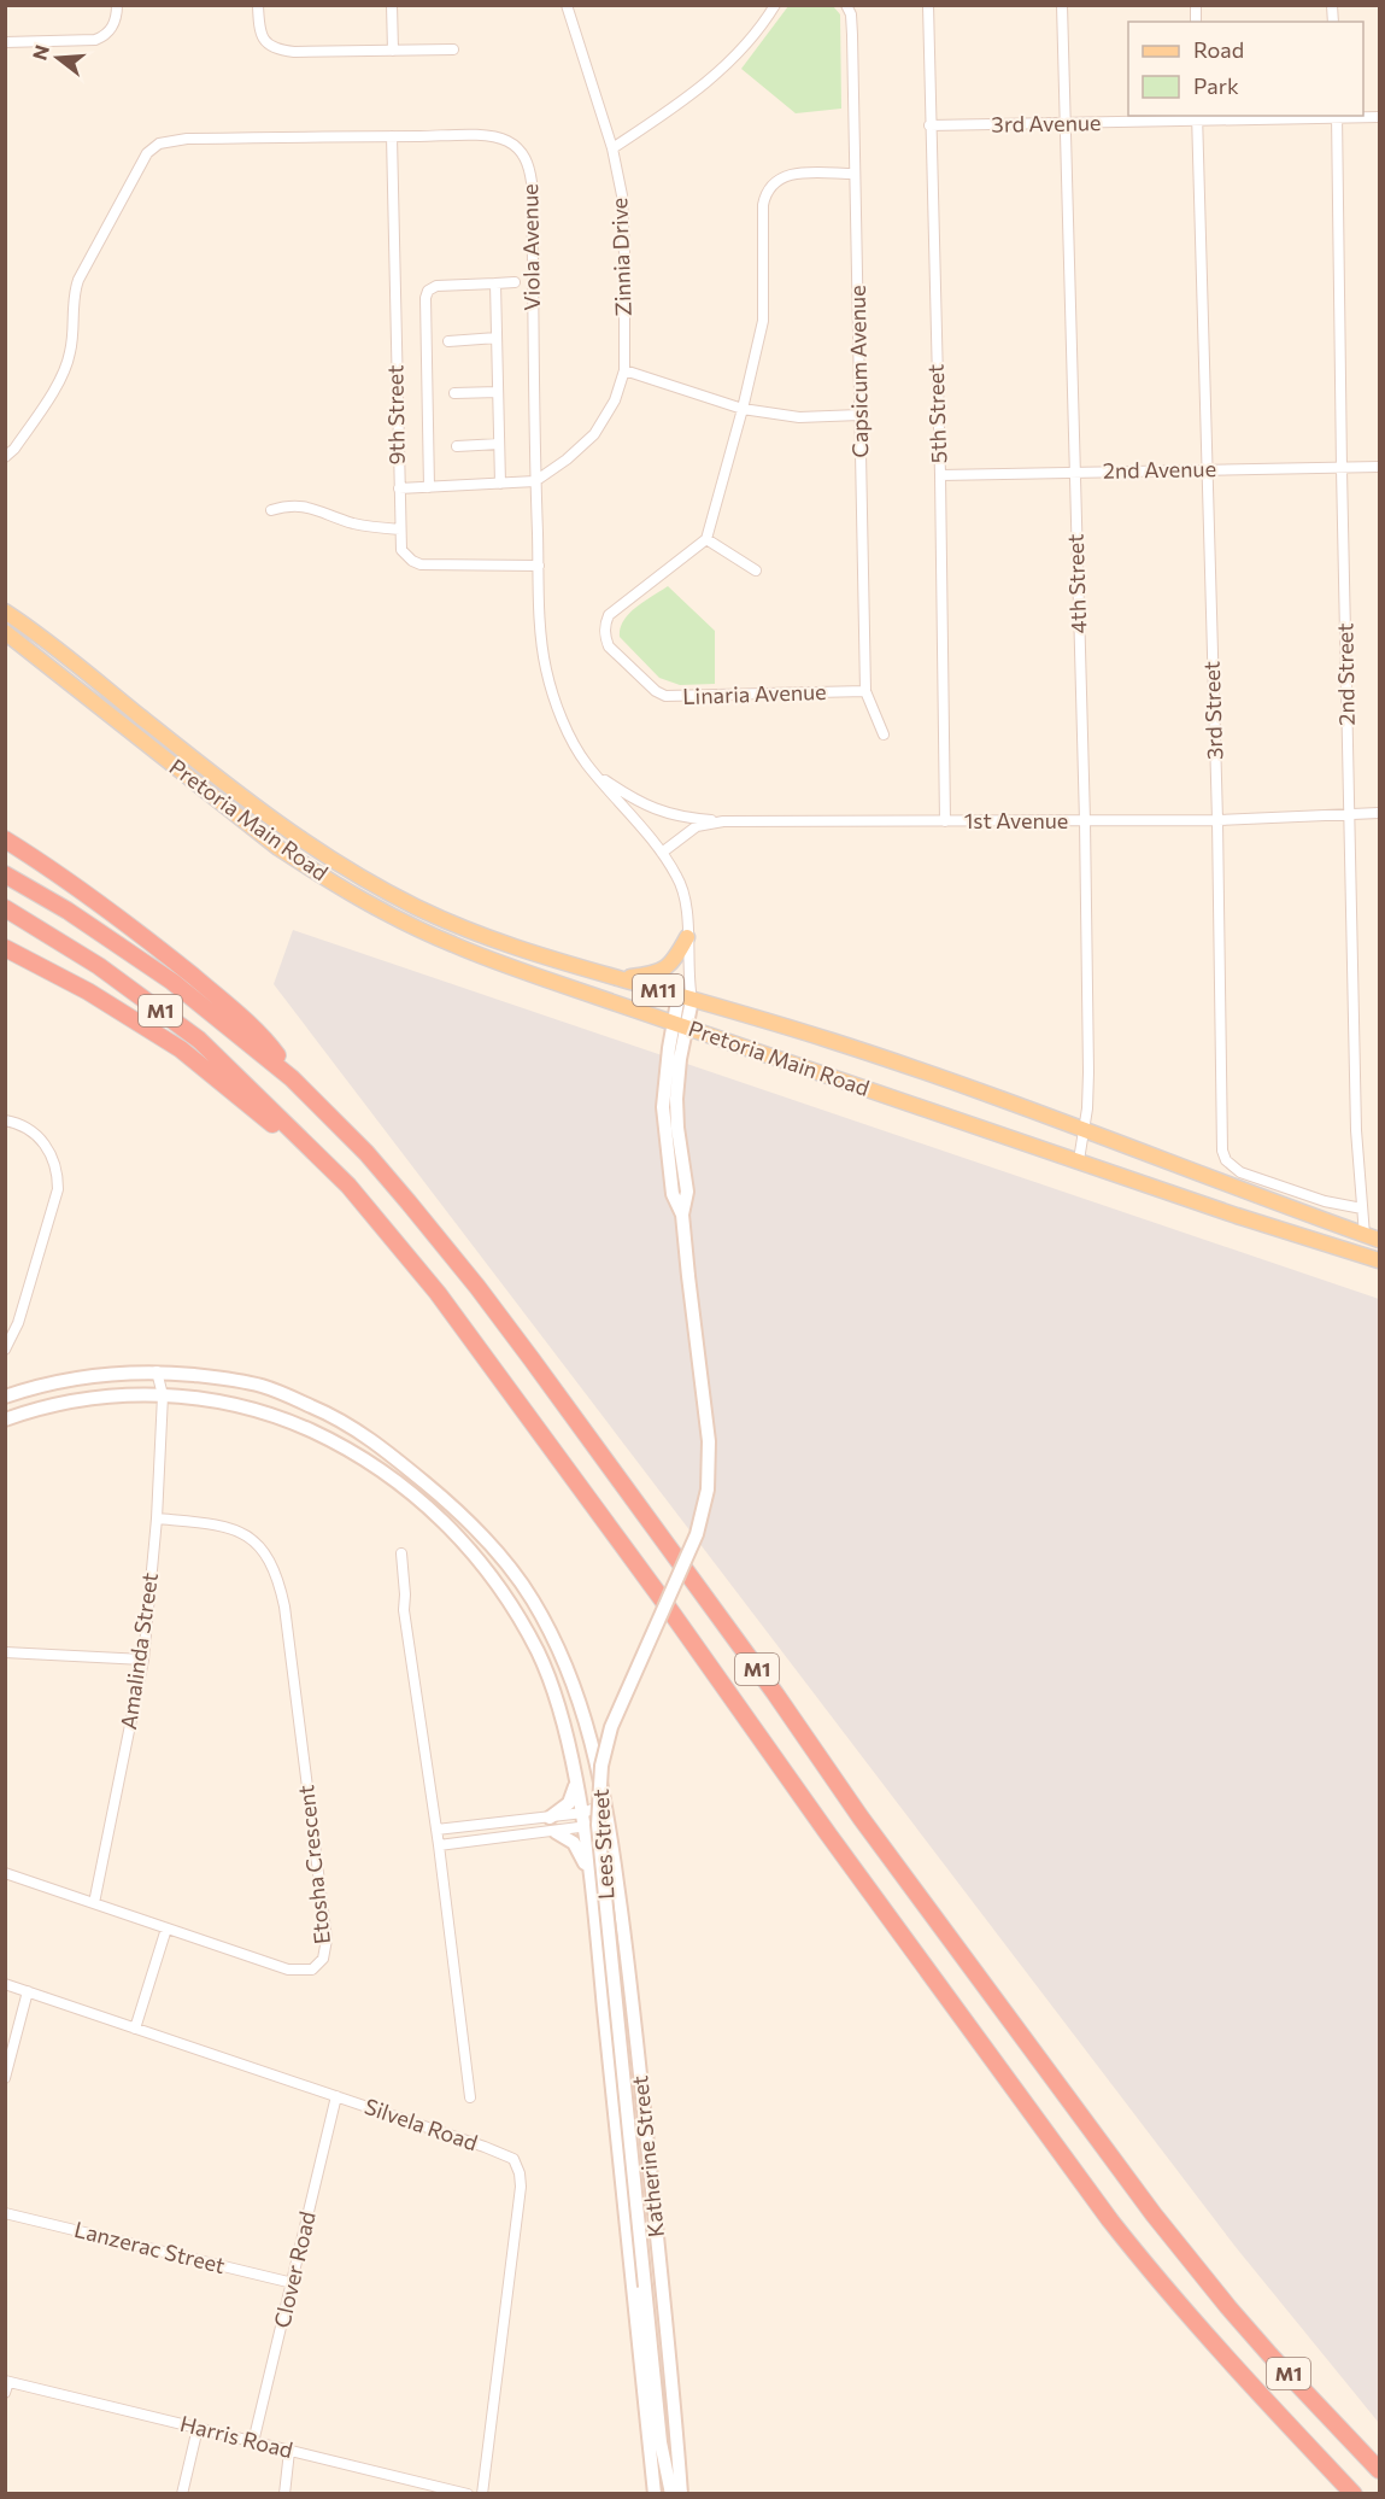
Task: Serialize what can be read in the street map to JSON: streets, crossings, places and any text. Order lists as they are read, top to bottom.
{
  "streets": {
    "highway": ["M1"],
    "main road": [
      "Pretoria Main Road",
      "M11",
      "Lees Street",
      "Katherine Street"
    ],
    "street": [
      "3rd Avenue",
      "Viola Avenue",
      "Zinnia Drive",
      "Capsicum Avenue",
      "5th Street",
      "9th Street",
      "2nd Avenue",
      "4th Street",
      "2nd Street",
      "Linaria Avenue",
      "3rd Street",
      "1st Avenue",
      "Amalinda Street",
      "Etosha Crescent",
      "Silvela Road",
      "Lanzerac Street",
      "Clover Road",
      "Harris Road"
    ]
  },
  "crossings": [
    ["3rd Avenue", "5th Street"],
    ["3rd Avenue", "4th Street"],
    ["3rd Avenue", "2nd Street"],
    ["3rd Avenue", "3rd Street"],
    ["Viola Avenue", "Zinnia Drive"],
    ["Viola Avenue", "9th Street"],
    ["Viola Avenue", "Pretoria Main Road"],
    ["Viola Avenue", "1st Avenue"],
    ["Viola Avenue", "Lees Street"],
    ["Capsicum Avenue", "Linaria Avenue"],
    ["5th Street", "2nd Avenue"],
    ["5th Street", "1st Avenue"],
    ["2nd Avenue", "4th Street"],
    ["2nd Avenue", "2nd Street"],
    ["2nd Avenue", "3rd Street"],
    ["4th Street", "Pretoria Main Road"],
    ["4th Street", "1st Avenue"],
    ["2nd Street", "3rd Street"],
    ["2nd Street", "Pretoria Main Road"],
    ["2nd Street", "1st Avenue"],
    ["3rd Street", "1st Avenue"],
    ["Pretoria Main Road", "Lees Street"],
    ["Amalinda Street", "Etosha Crescent"],
    ["Amalinda Street", "Katherine Street"],
    ["Silvela Road", "Clover Road"],
    ["Lanzerac Street", "Clover Road"],
    ["Clover Road", "Harris Road"]
  ],
  "legend": ["Road", "Park"],
  "north": "left"
}
